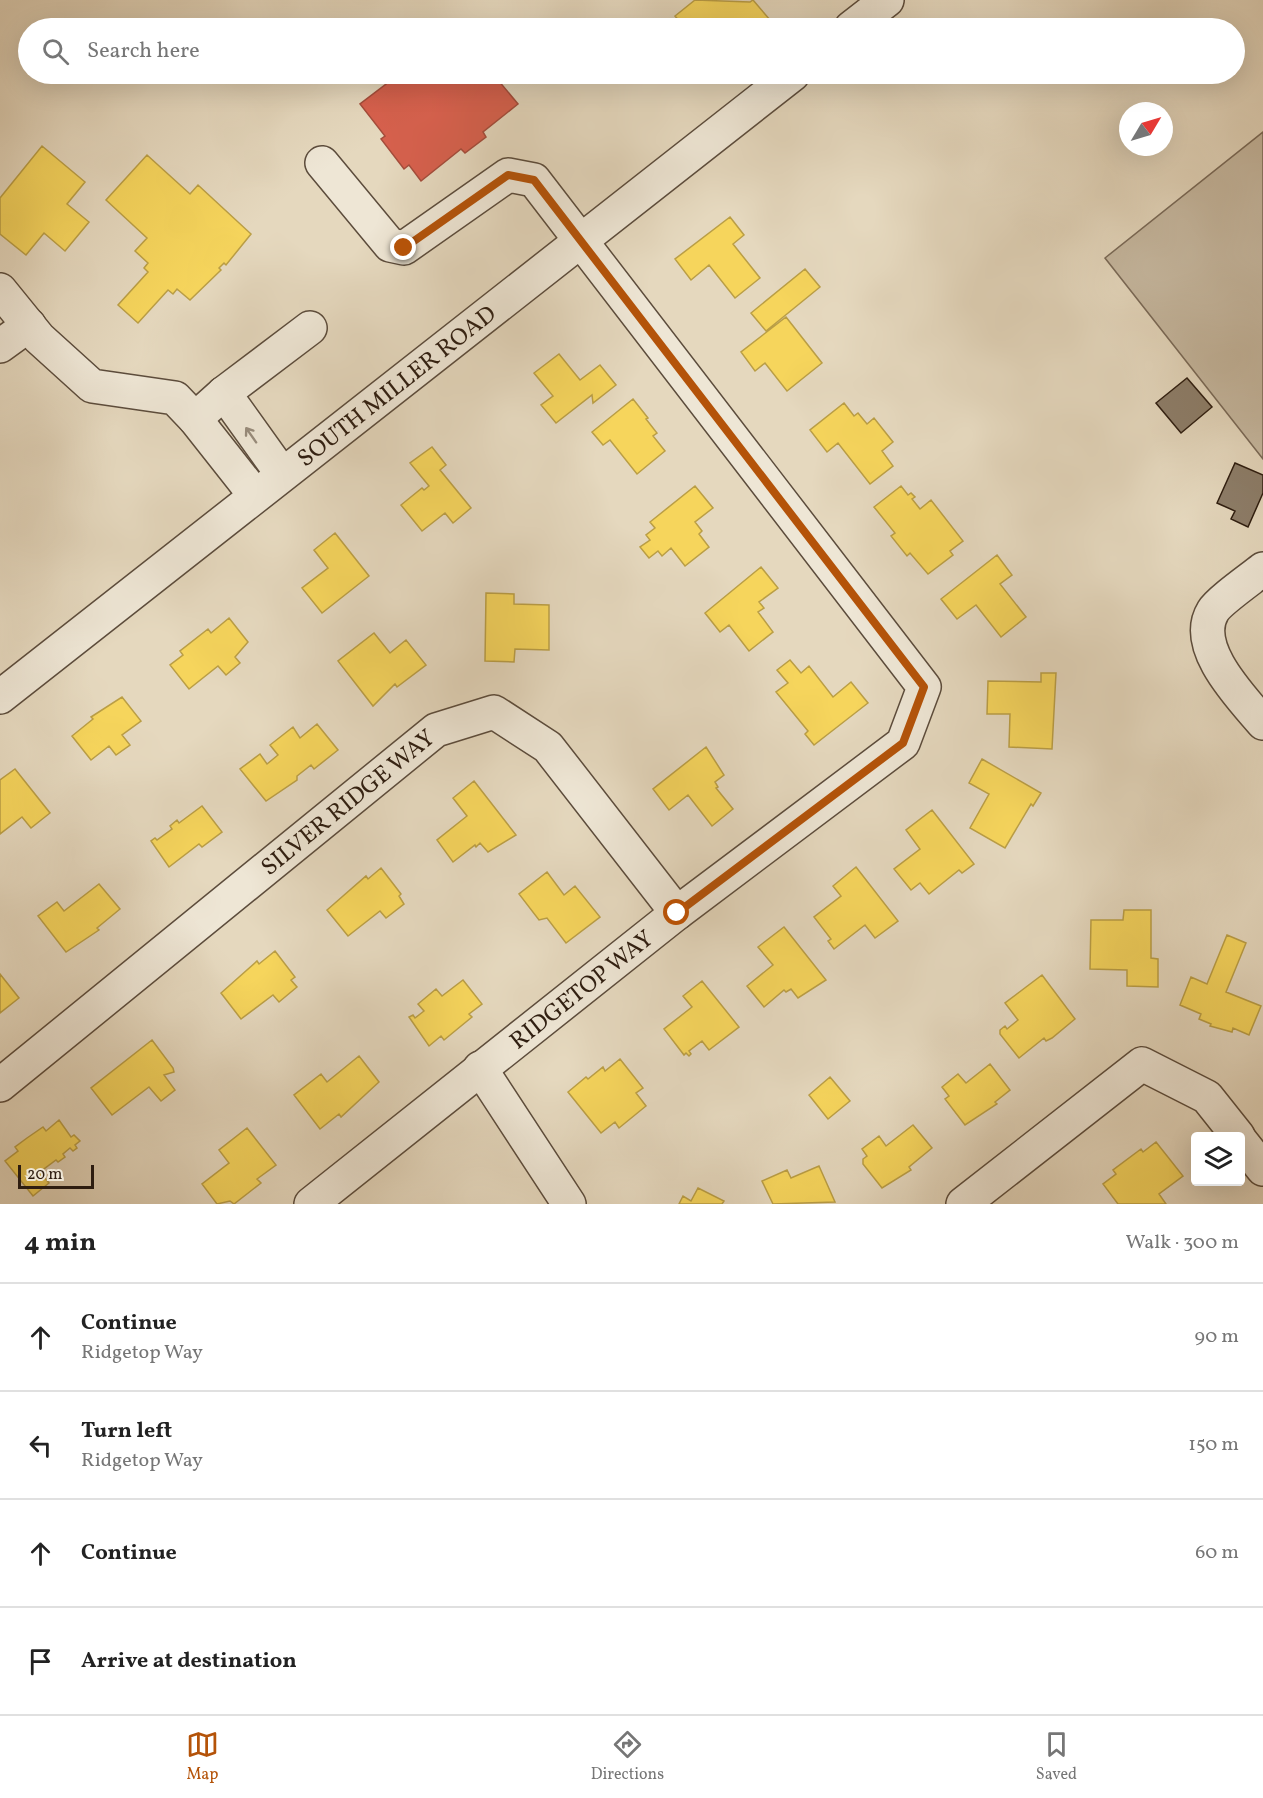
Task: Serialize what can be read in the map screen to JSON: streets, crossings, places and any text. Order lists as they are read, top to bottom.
{
  "streets": {
    "street": ["SOUTH MILLER ROAD", "SILVER RIDGE WAY", "RIDGETOP WAY"]
  },
  "crossings": [
    ["SOUTH MILLER ROAD", "RIDGETOP WAY"],
    ["SILVER RIDGE WAY", "RIDGETOP WAY"]
  ],
  "scale_bar": "20 m",
  "north": "top right",
  "page": {
    "search": "Search here",
    "scale": "20 m",
    "heading": ["4 min", "Walk · 300 m"],
    "list": [
      ["Continue", "Ridgetop Way", "90 m"],
      ["Turn left", "Ridgetop Way", "150 m"],
      ["Continue", "60 m"],
      "Arrive at destination"
    ],
    "nav": ["Map", "Directions", "Saved"]
  }
}
